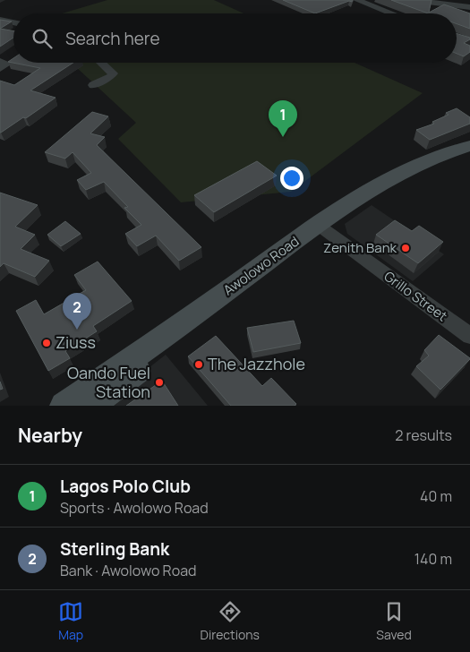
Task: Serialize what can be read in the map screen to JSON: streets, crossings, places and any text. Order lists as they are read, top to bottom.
{
  "streets": {
    "main road": ["Awolowo Road"],
    "street": ["Grillo Street"]
  },
  "crossings": [
    ["Awolowo Road", "Grillo Street"]
  ],
  "places": [
    "Zenith Bank",
    "Ziuss",
    "The Jazzhole",
    "Oando Fuel Station"
  ],
  "page": {
    "search": "Search here",
    "pins": ["1", "2"],
    "heading": ["Nearby", "2 results"],
    "list": [
      {
        "mark": "1",
        "name": "Lagos Polo Club",
        "note": "Sports · Awolowo Road",
        "value": "40 m"
      },
      {
        "mark": "2",
        "name": "Sterling Bank",
        "note": "Bank · Awolowo Road",
        "value": "140 m"
      }
    ],
    "nav": ["Map", "Directions", "Saved"]
  }
}
